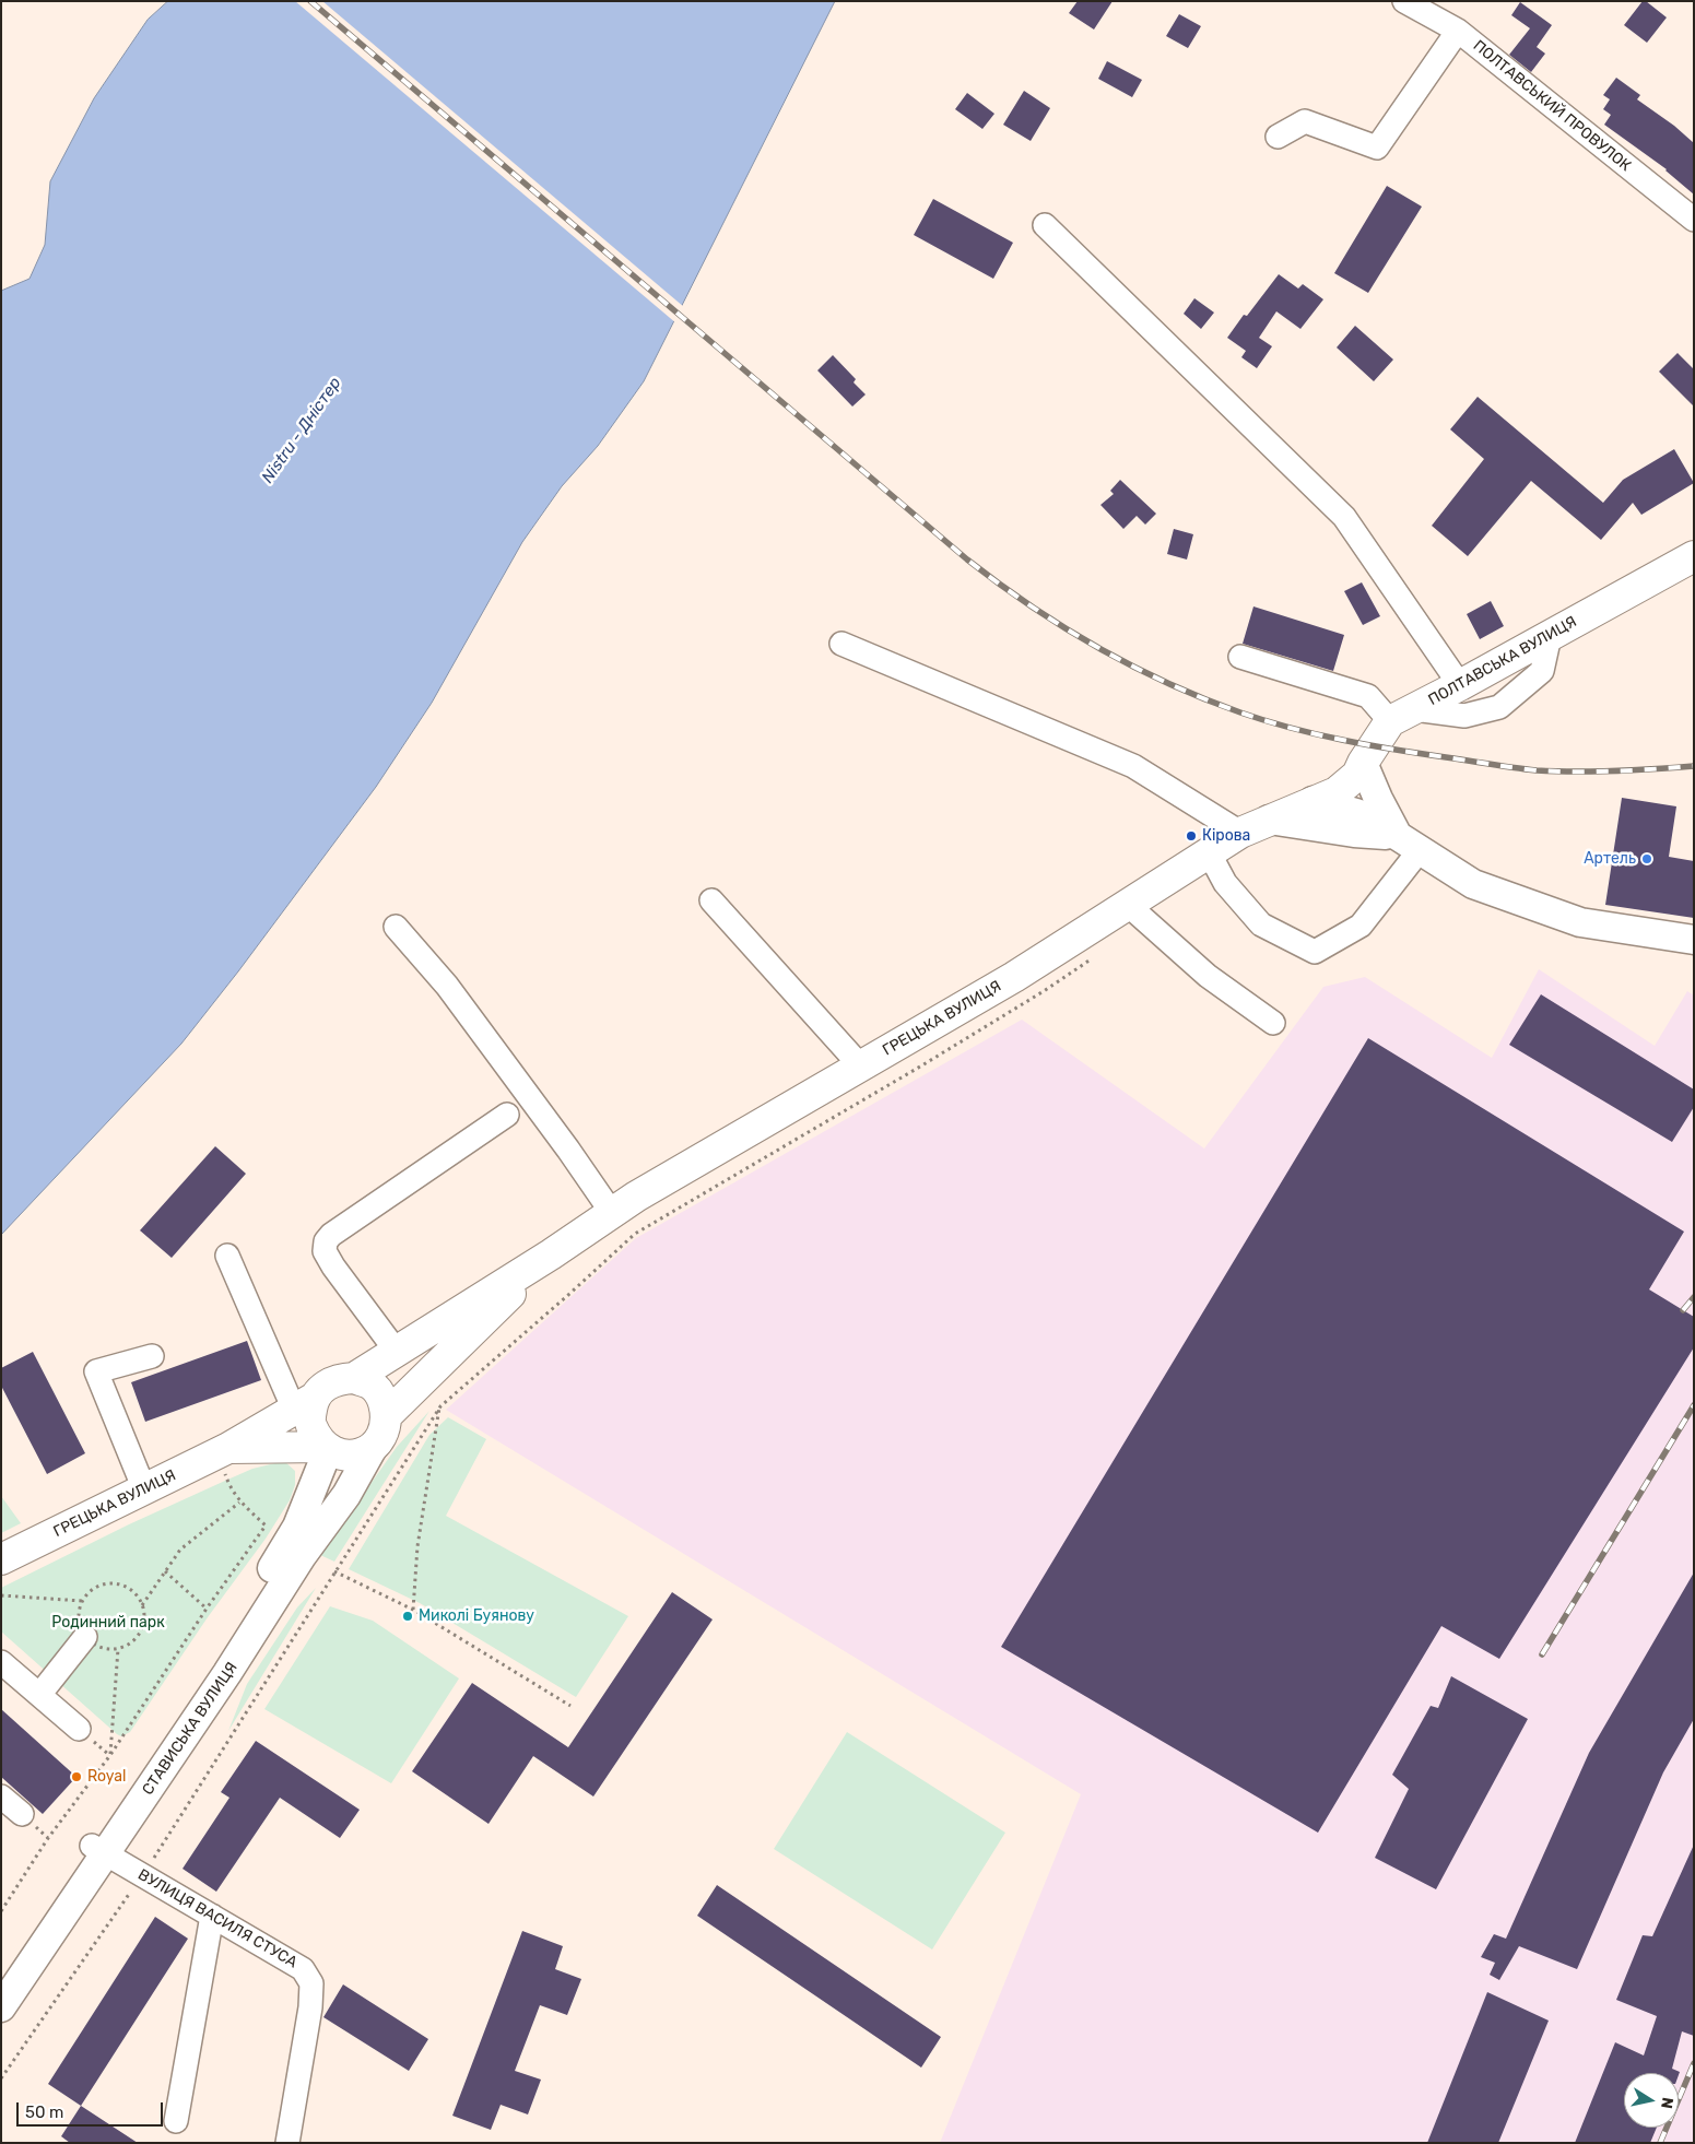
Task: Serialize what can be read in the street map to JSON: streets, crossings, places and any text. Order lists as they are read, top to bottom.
{
  "streets": {
    "highway": ["ПОЛТАВСЬКА ВУЛИЦЯ", "ГРЕЦЬКА ВУЛИЦЯ"],
    "main road": ["СТАВИСЬКА ВУЛИЦЯ"],
    "street": ["ПОЛТАВСЬКИЙ ПРОВУЛОК", "ВУЛИЦЯ ВАСИЛЯ СТУСА"]
  },
  "crossings": [
    ["ГРЕЦЬКА ВУЛИЦЯ", "СТАВИСЬКА ВУЛИЦЯ"],
    ["СТАВИСЬКА ВУЛИЦЯ", "ВУЛИЦЯ ВАСИЛЯ СТУСА"]
  ],
  "water": ["Nistru - Дністер"],
  "parks": ["Родинний парк"],
  "places": [
    "Кірова",
    "Артель",
    "Миколі Буянову",
    "Royal"
  ],
  "scale_bar": "50 m",
  "north": "right"
}
